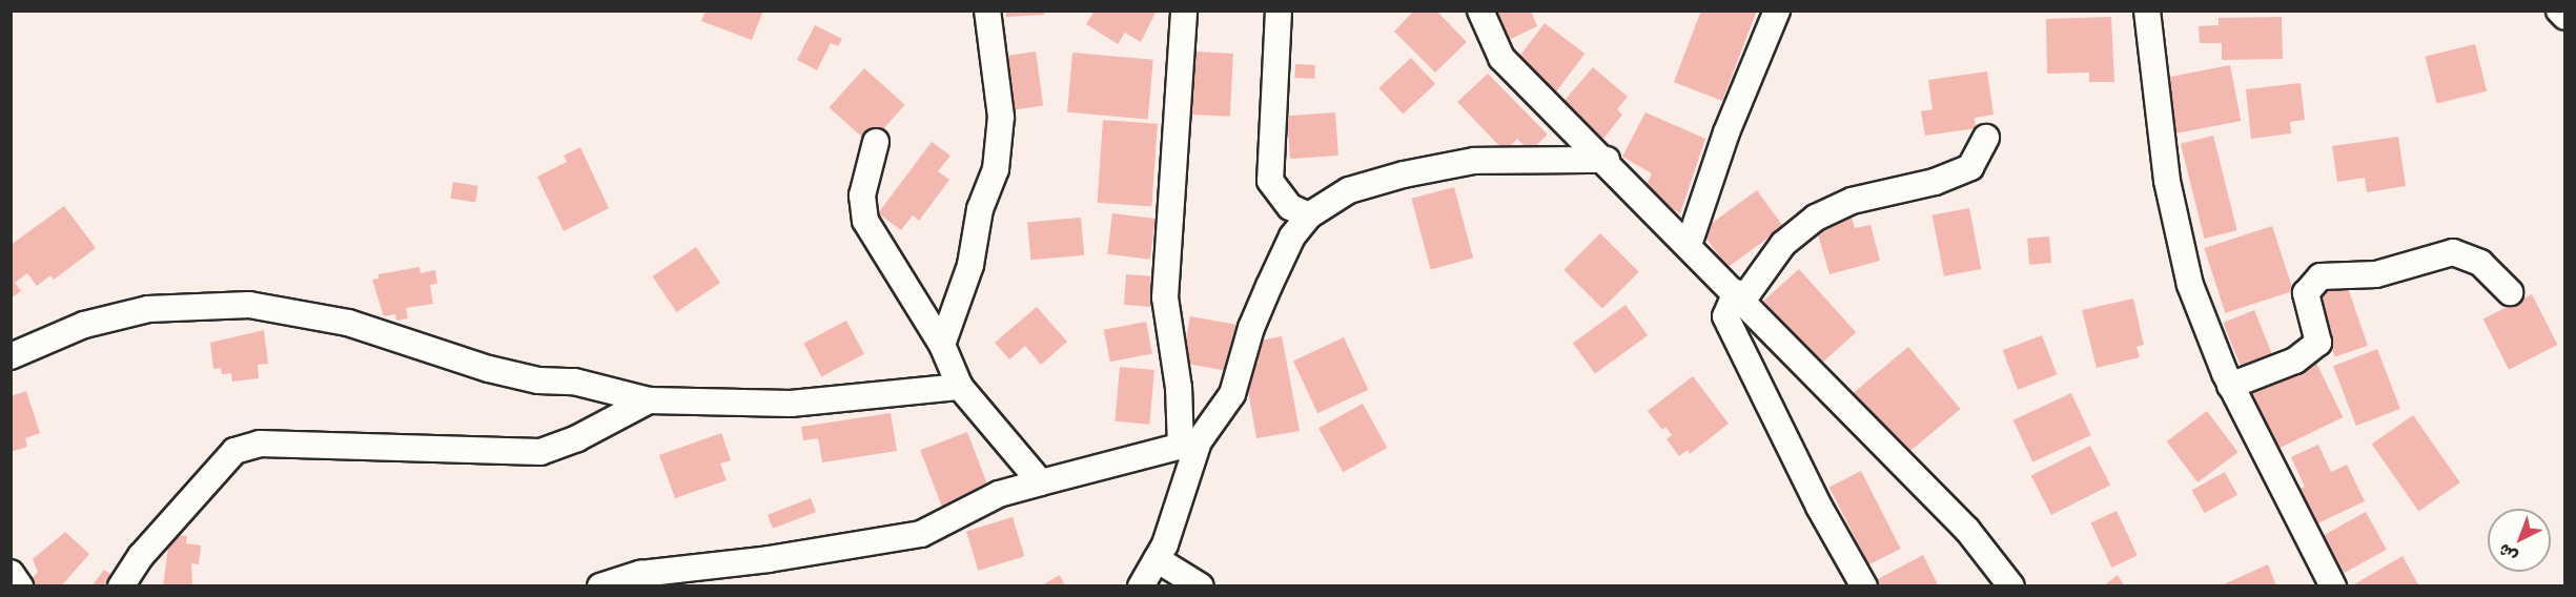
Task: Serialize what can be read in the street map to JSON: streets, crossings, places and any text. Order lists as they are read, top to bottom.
{
  "north": "bottom left"
}
